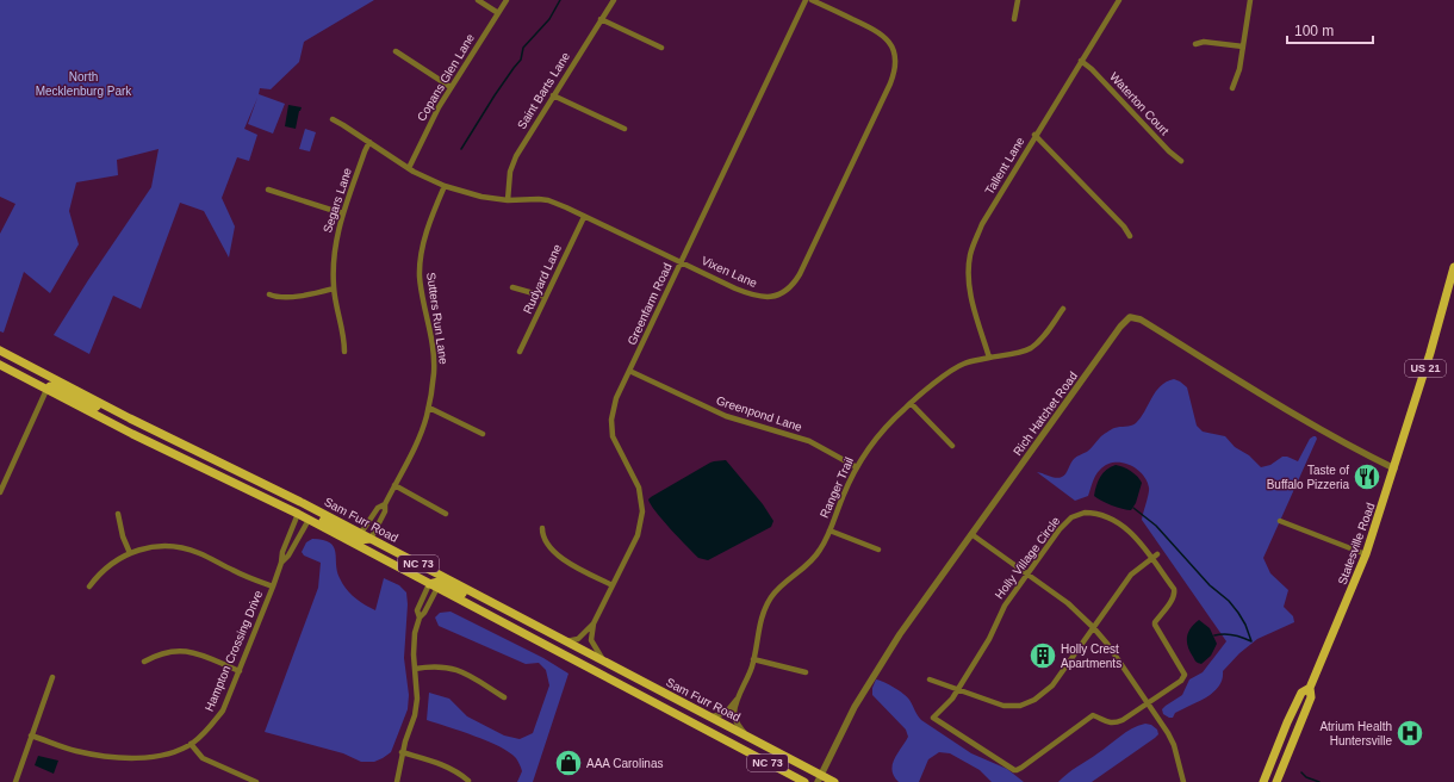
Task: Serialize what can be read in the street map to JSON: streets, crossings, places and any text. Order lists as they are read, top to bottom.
{
  "streets": {
    "main road": [
      "US 21",
      "Sam Furr Road",
      "Statesville Road",
      "NC 73"
    ],
    "street": [
      "Copans Glen Lane",
      "Saint Barts Lane",
      "Waterton Court",
      "Tallent Lane",
      "Segars Lane",
      "Vixen Lane",
      "Rudyard Lane",
      "Greenfarm Road",
      "Sutters Run Lane",
      "Greenpond Lane",
      "Rich Hatchet Road",
      "Ranger Trail",
      "Holly Village Circle",
      "Hampton Crossing Drive"
    ]
  },
  "crossings": [
    ["Copans Glen Lane", "Vixen Lane"],
    ["Saint Barts Lane", "Vixen Lane"],
    ["Waterton Court", "Tallent Lane"],
    ["Tallent Lane", "Ranger Trail"],
    ["Segars Lane", "Vixen Lane"],
    ["Vixen Lane", "Rudyard Lane"],
    ["Vixen Lane", "Greenfarm Road"],
    ["Vixen Lane", "Sutters Run Lane"],
    ["Greenfarm Road", "Greenpond Lane"],
    ["Greenfarm Road", "Sam Furr Road"],
    ["Sutters Run Lane", "Sam Furr Road"],
    ["Greenpond Lane", "Ranger Trail"],
    ["Rich Hatchet Road", "Sam Furr Road"],
    ["Rich Hatchet Road", "Statesville Road"],
    ["Ranger Trail", "Sam Furr Road"],
    ["Sam Furr Road", "Hampton Crossing Drive"]
  ],
  "parks": ["North Mecklenburg Park"],
  "places": {
    "restaurant": ["Taste of Buffalo Pizzeria"],
    "building": ["Holly Crest Apartments"],
    "hospital": ["Atrium Health Huntersville"],
    "shop": ["AAA Carolinas"]
  },
  "scale_bar": "100 m"
}
